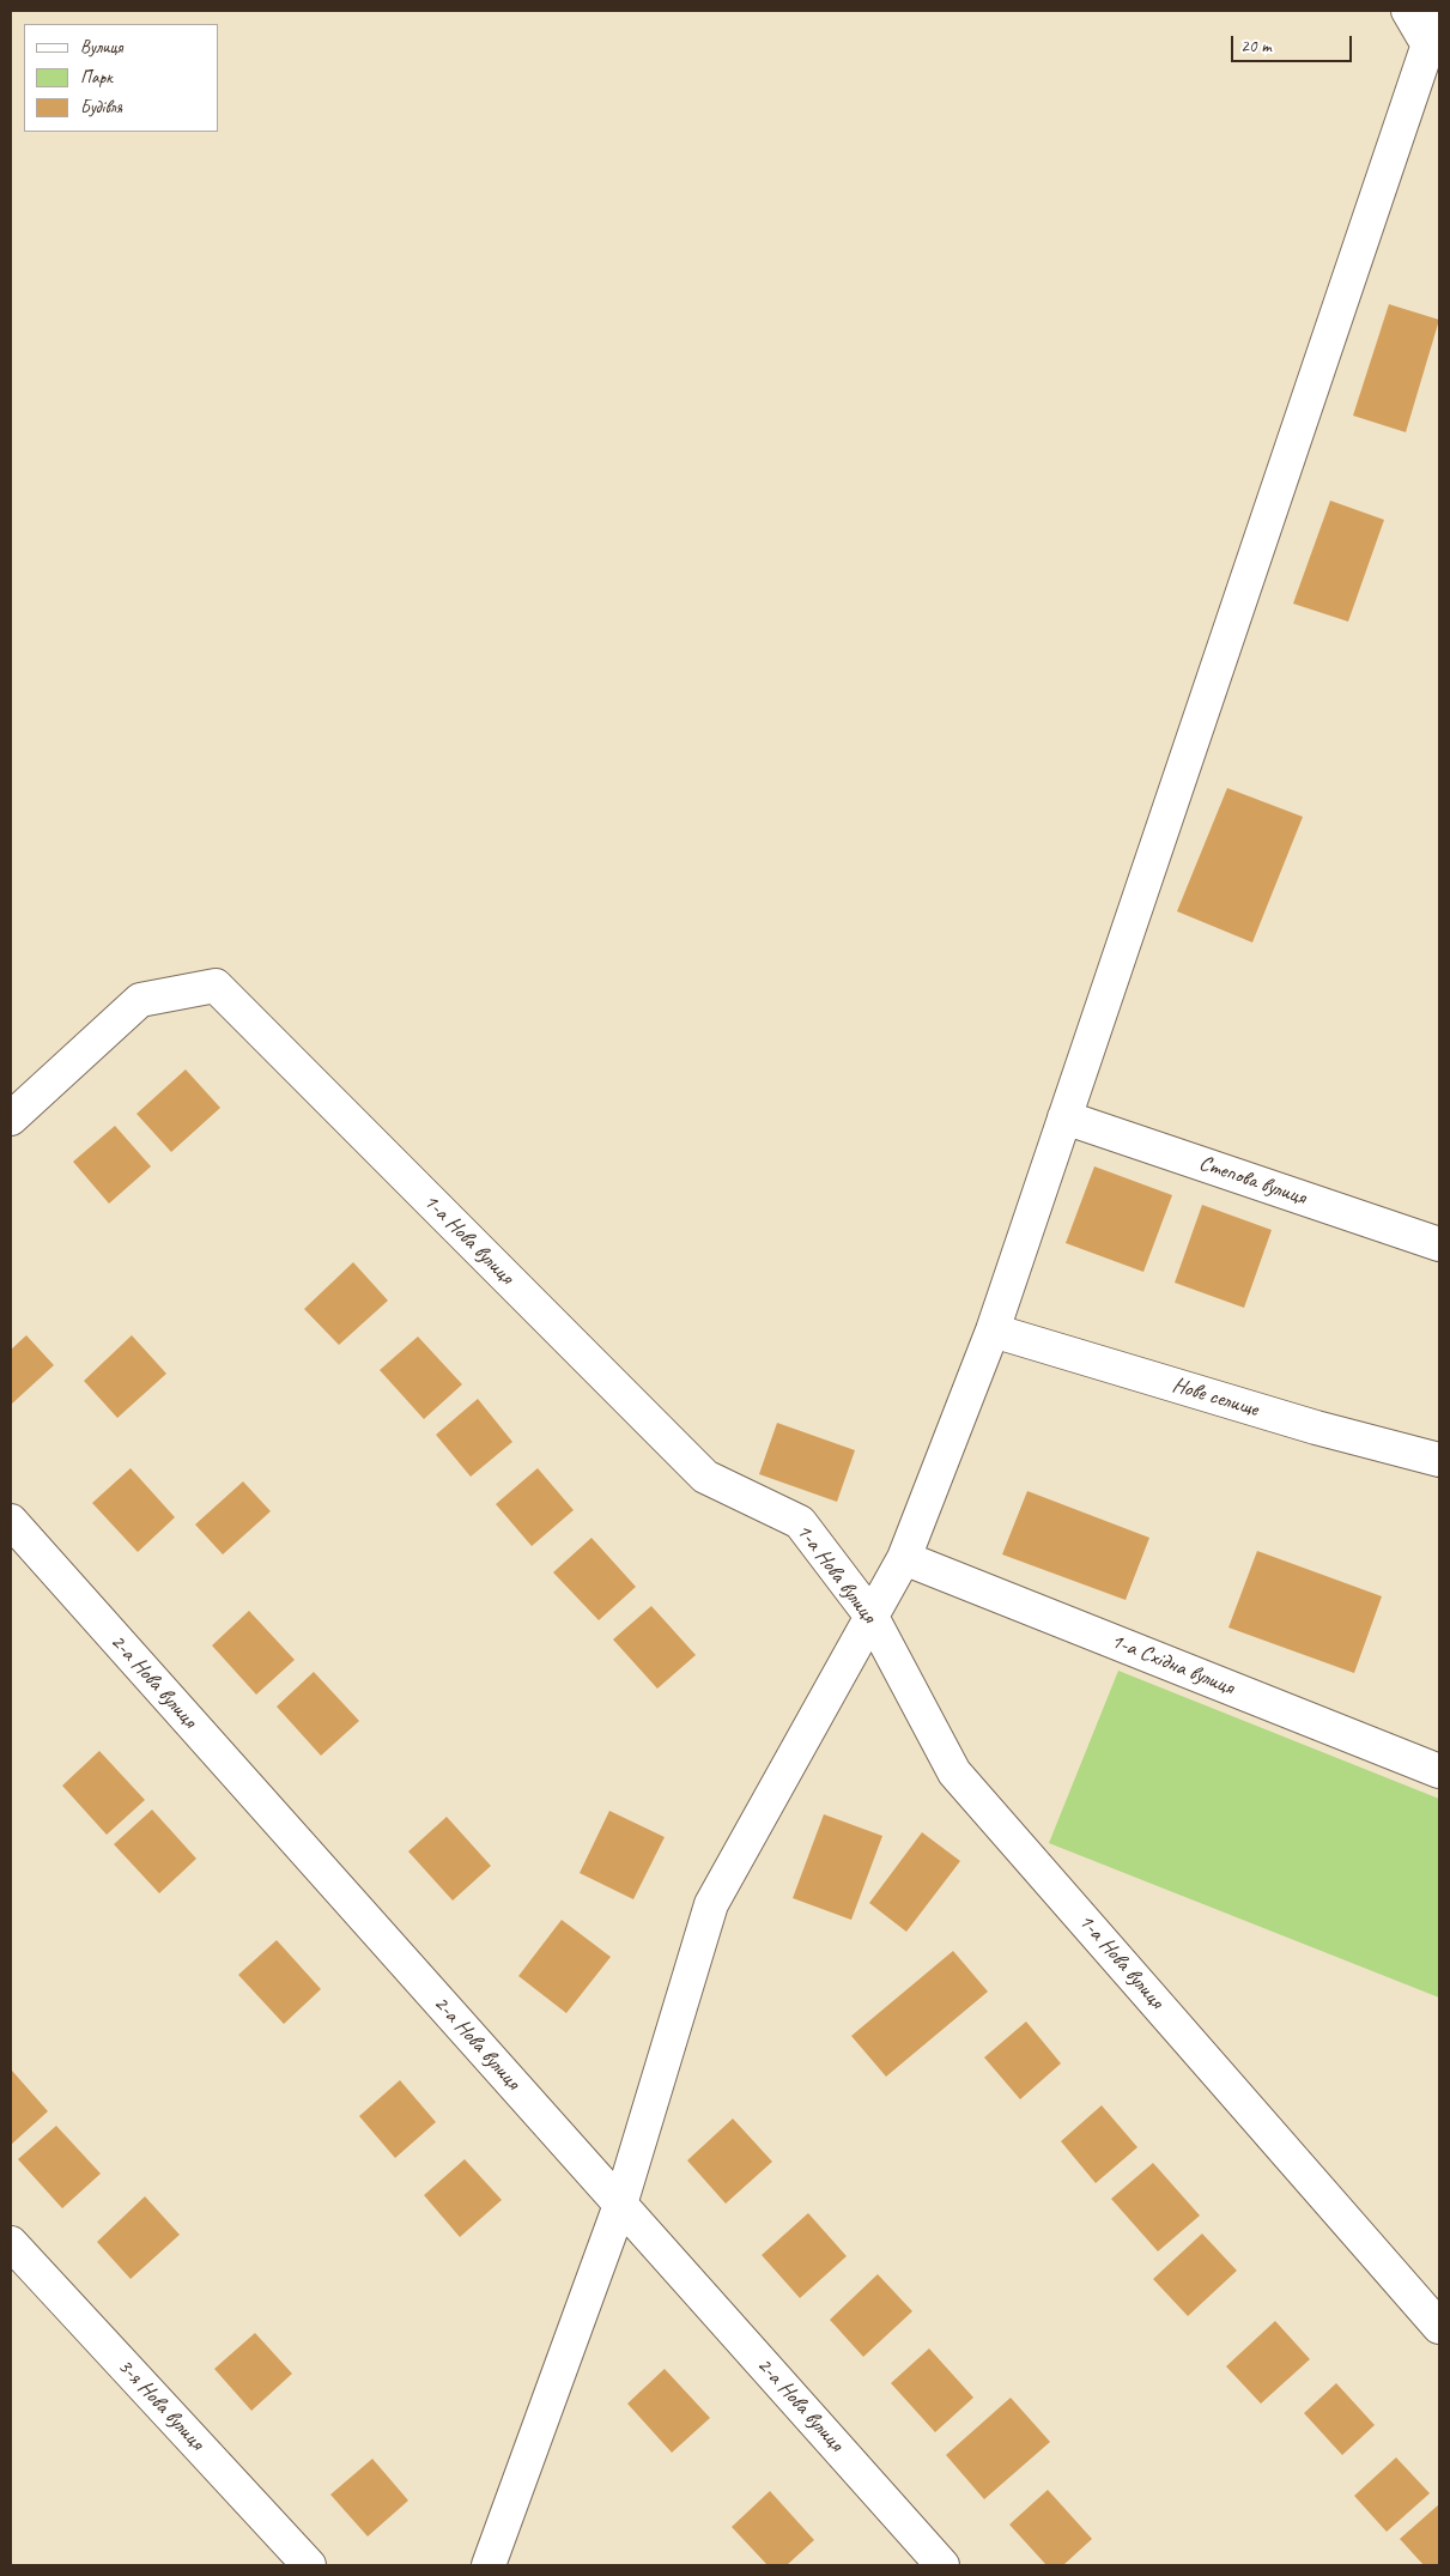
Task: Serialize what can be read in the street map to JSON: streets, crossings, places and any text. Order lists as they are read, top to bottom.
{
  "streets": {
    "street": [
      "Степова вулиця",
      "1-а Нова вулиця",
      "Нове селище",
      "1-а Східна вулиця",
      "2-а Нова вулиця",
      "3-я Нова вулиця"
    ]
  },
  "legend": ["Вулиця", "Парк", "Будівля"],
  "scale_bar": "20 m"
}
